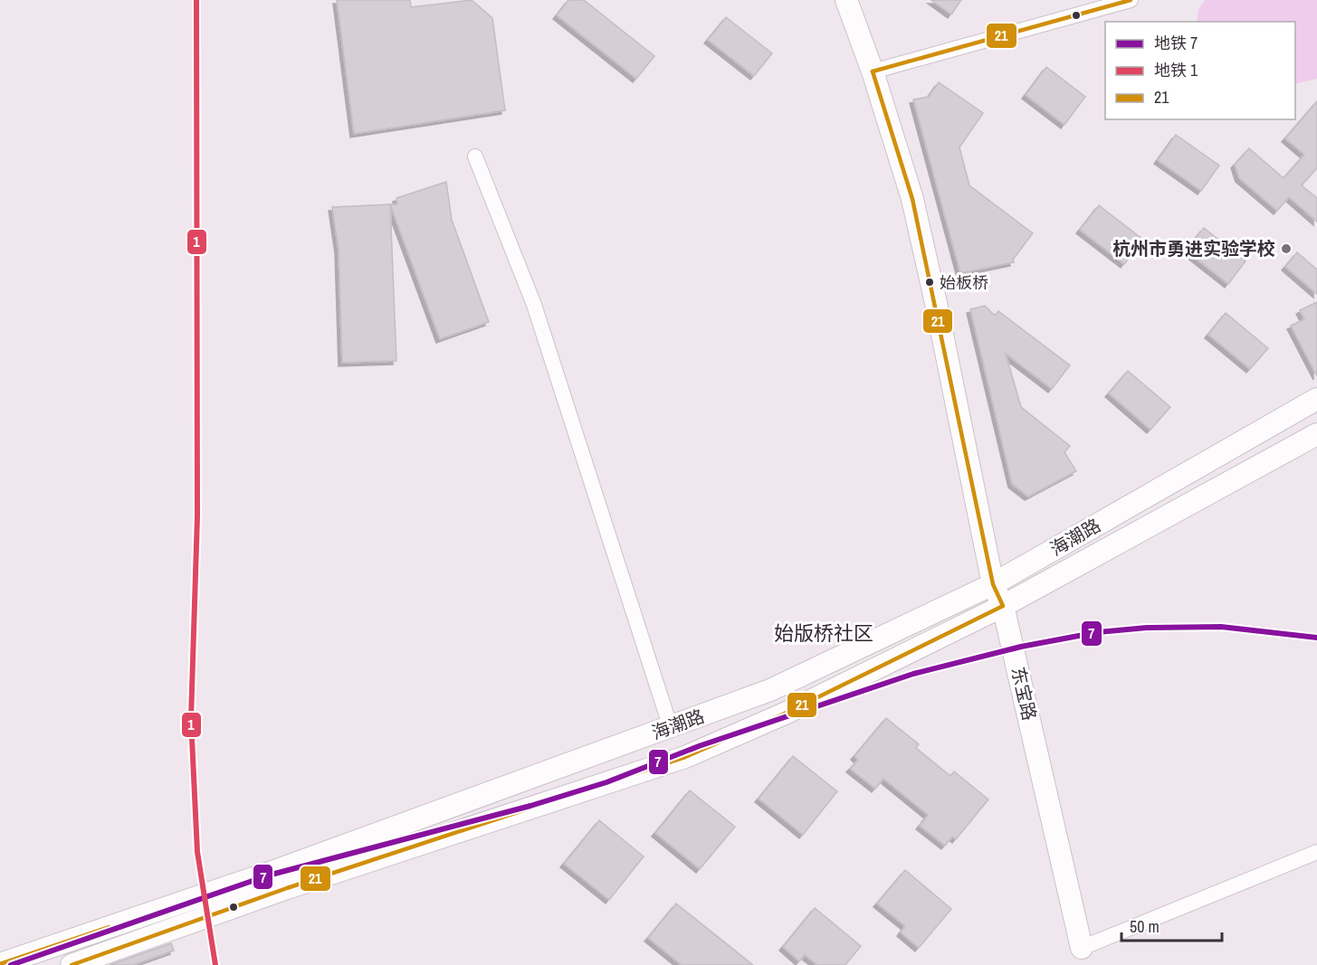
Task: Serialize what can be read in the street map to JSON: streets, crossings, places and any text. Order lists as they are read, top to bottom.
{
  "streets": {
    "main road": ["海潮路", "东宝路"]
  },
  "crossings": [
    ["海潮路", "东宝路"]
  ],
  "districts": ["始版桥社区"],
  "places": ["杭州市勇进实验学校", "始板桥"],
  "lines": ["metro line 1", "transit line 21", "metro line 7"],
  "legend": ["地铁 7", "地铁 1", "21"],
  "scale_bar": "50 m"
}
